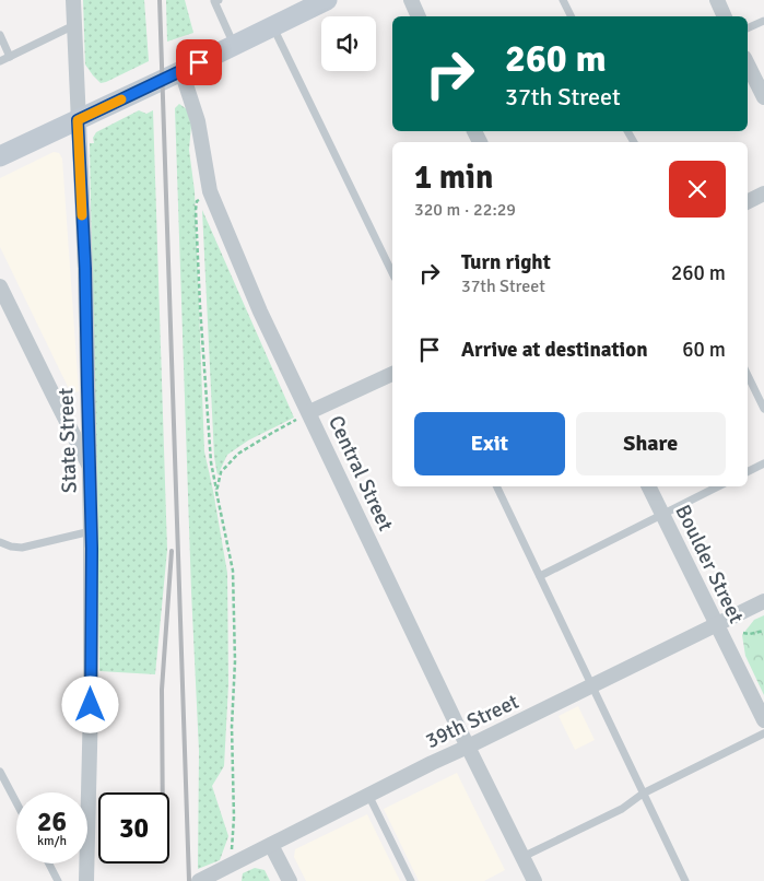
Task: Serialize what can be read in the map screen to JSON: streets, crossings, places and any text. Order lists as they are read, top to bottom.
{
  "streets": {
    "street": [
      "State Street",
      "Central Street",
      "Boulder Street",
      "39th Street"
    ]
  },
  "crossings": [
    ["Central Street", "39th Street"],
    ["Boulder Street", "39th Street"]
  ],
  "page": {
    "turn": ["260 m", "37th Street"],
    "heading": ["1 min", "320 m · 22:29"],
    "list": [
      {
        "name": "Turn right",
        "note": "37th Street",
        "value": "260 m"
      },
      {
        "name": "Arrive at destination",
        "value": "60 m"
      }
    ],
    "buttons": ["Exit", "Share"],
    "speed": "26 km/h",
    "limit": "30"
  }
}
